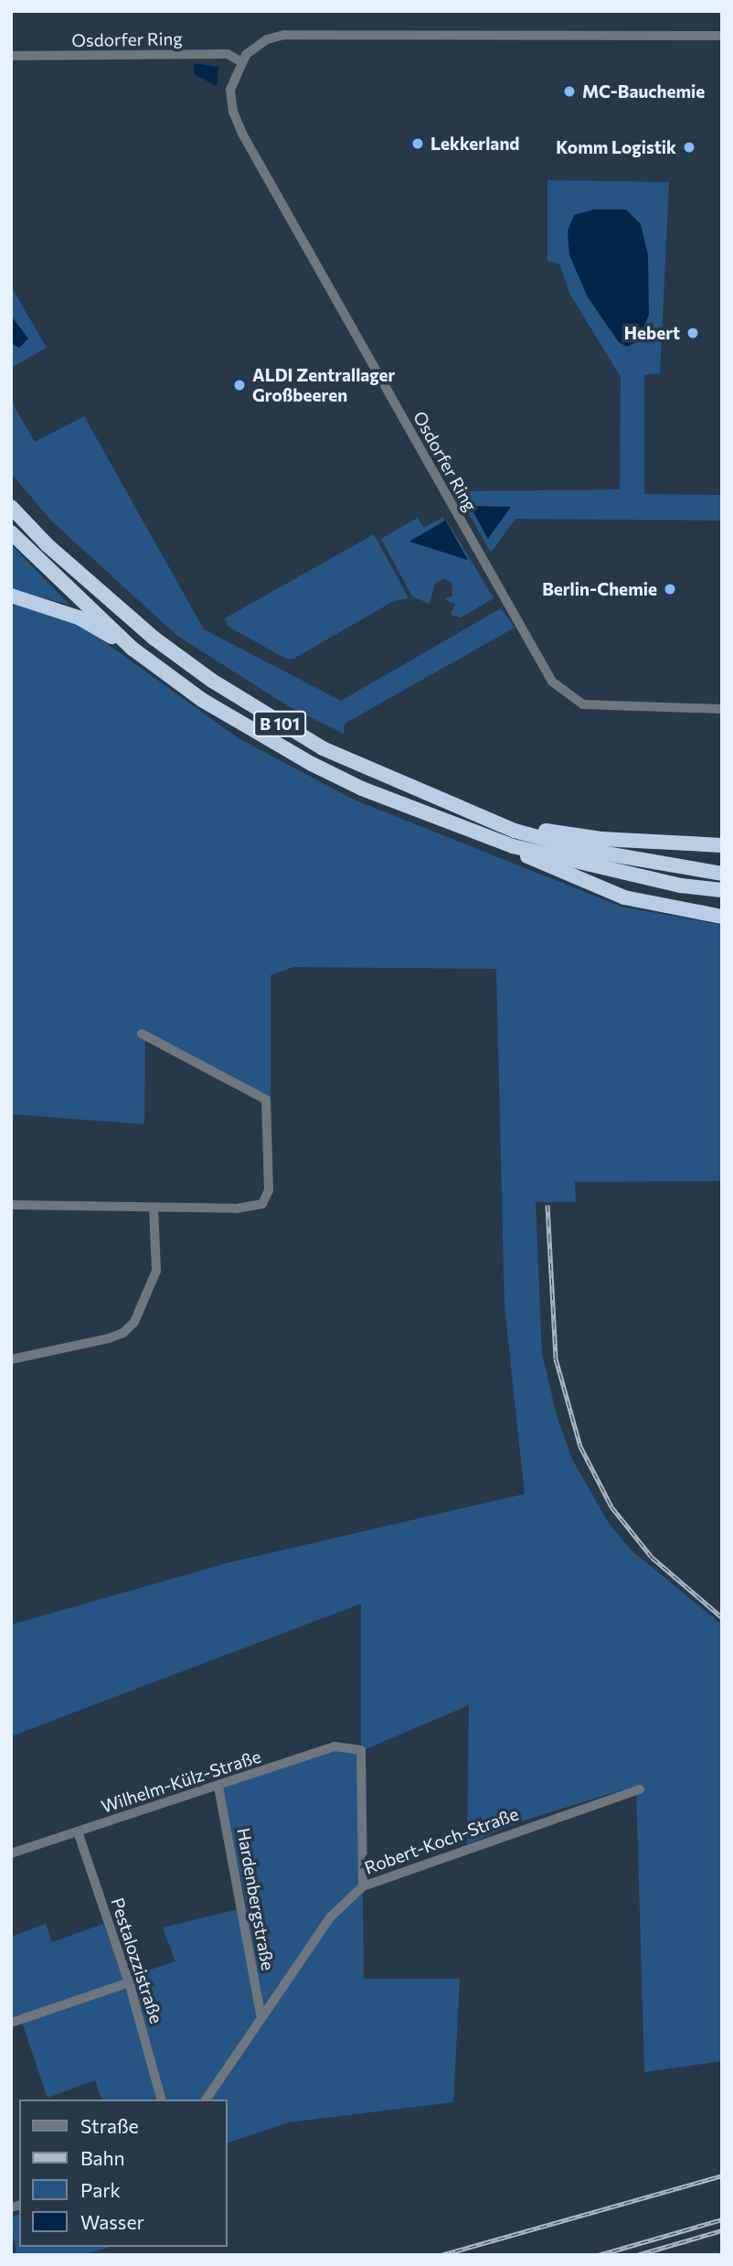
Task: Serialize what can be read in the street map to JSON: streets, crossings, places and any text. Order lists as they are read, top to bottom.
{
  "streets": {
    "highway": ["B 101"],
    "street": [
      "Osdorfer Ring",
      "Wilhelm-Külz-Straße",
      "Robert-Koch-Straße",
      "Hardenbergstraße",
      "Pestalozzistraße"
    ]
  },
  "crossings": [
    ["Wilhelm-Külz-Straße", "Robert-Koch-Straße"],
    ["Wilhelm-Külz-Straße", "Hardenbergstraße"],
    ["Wilhelm-Külz-Straße", "Pestalozzistraße"],
    ["Robert-Koch-Straße", "Hardenbergstraße"]
  ],
  "places": [
    "MC-Bauchemie",
    "Lekkerland",
    "Komm Logistik",
    "Hebert",
    "ALDI Zentrallager Großbeeren",
    "Berlin-Chemie"
  ],
  "legend": [
    "Straße",
    "Bahn",
    "Park",
    "Wasser"
  ]
}
